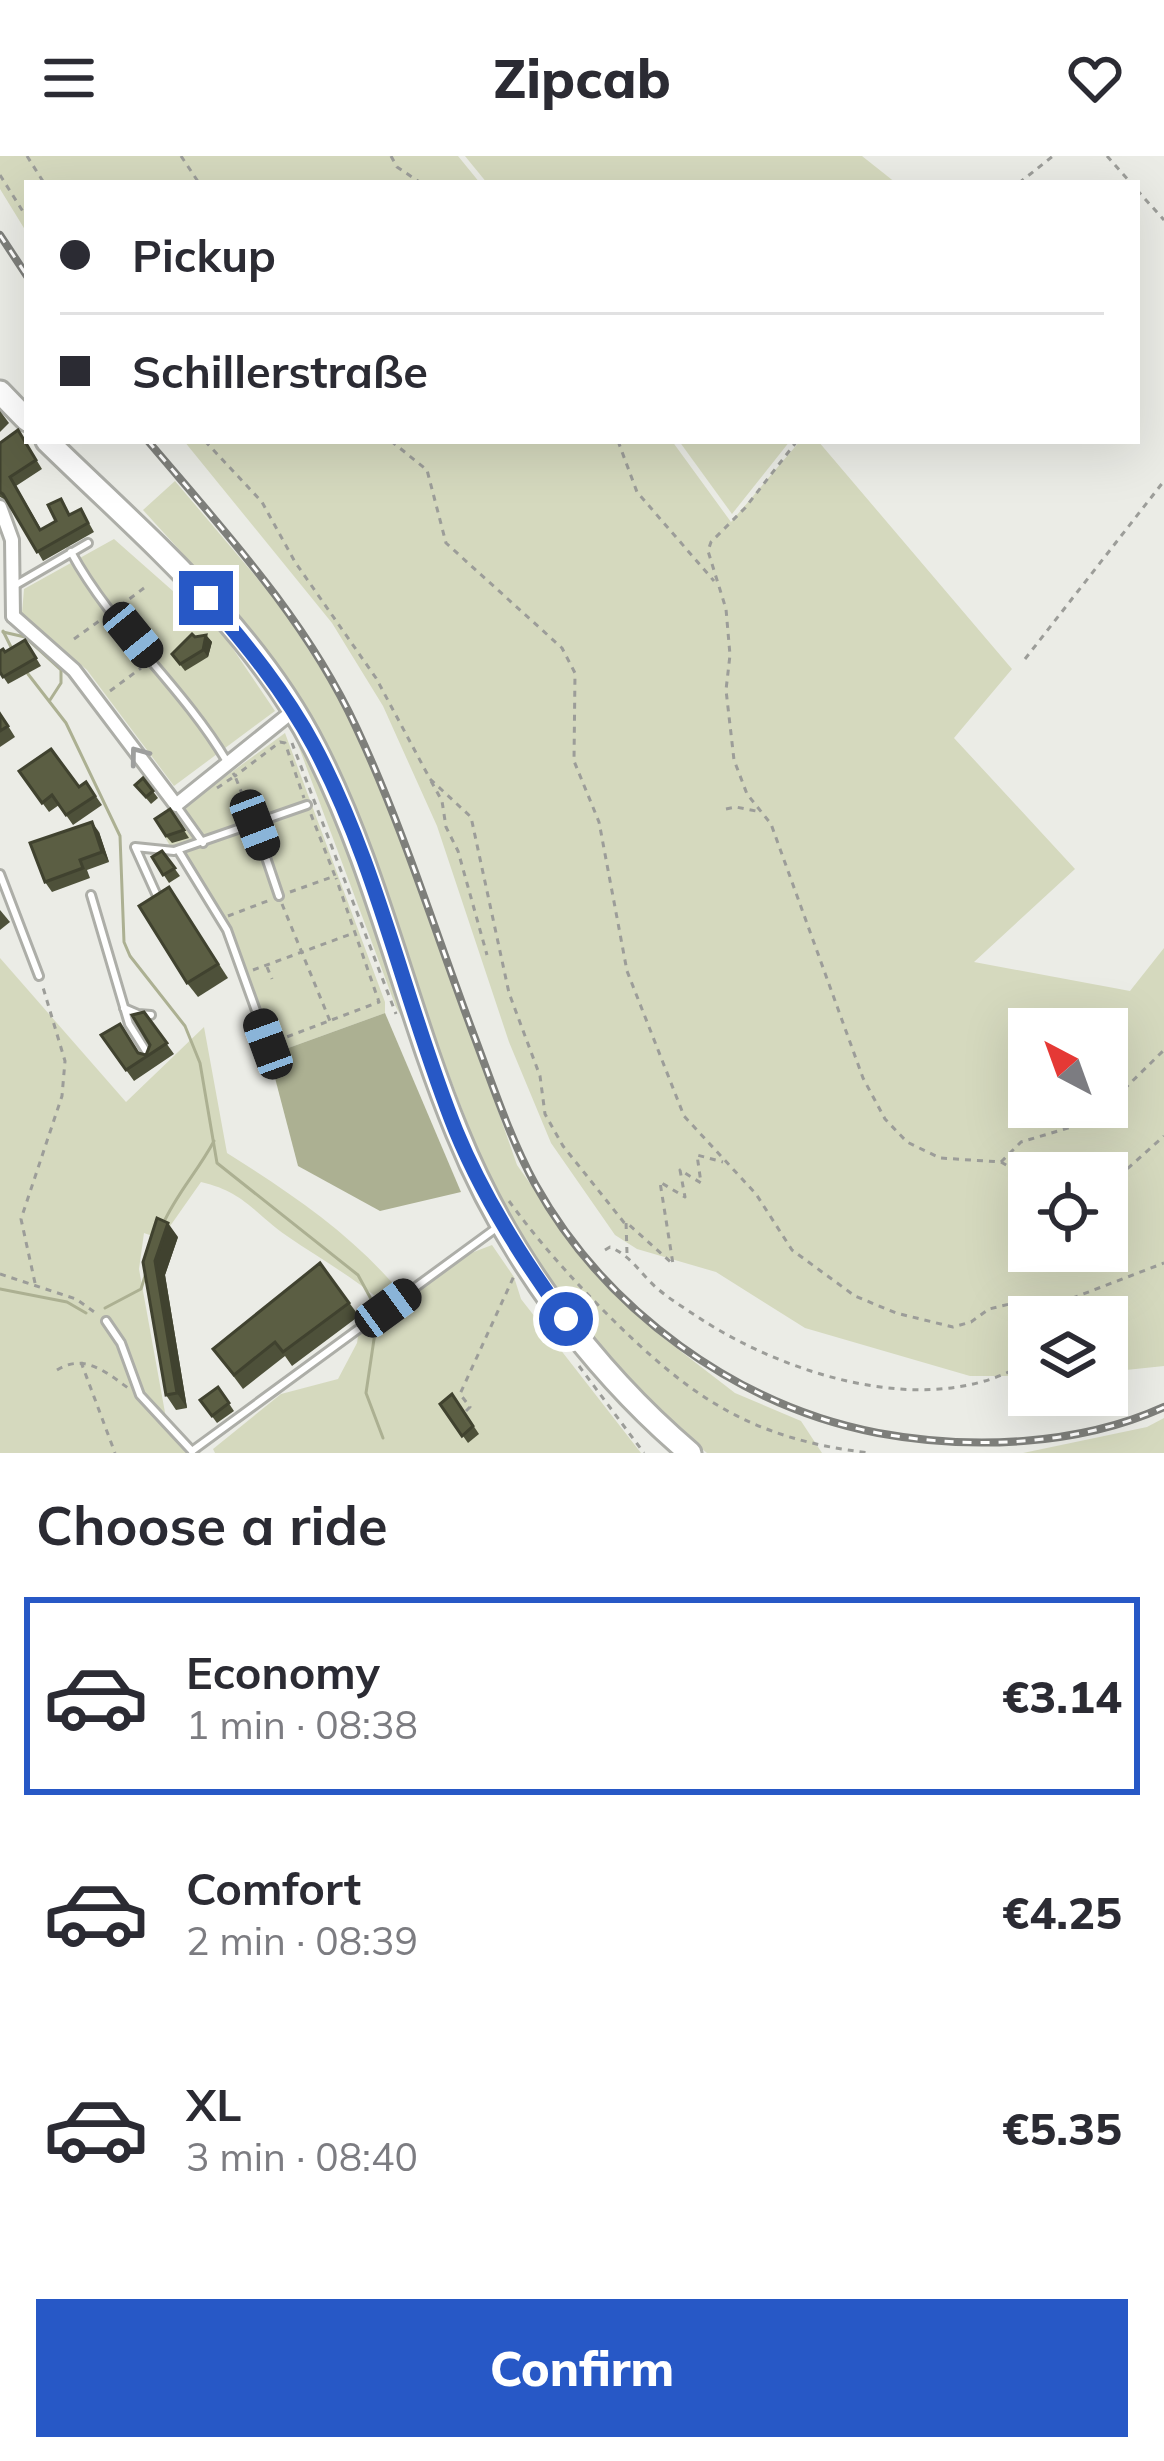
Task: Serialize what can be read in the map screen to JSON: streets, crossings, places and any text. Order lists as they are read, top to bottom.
{
  "north": "top left",
  "page": {
    "header": "Zipcab",
    "banner": ["Pickup", "Schillerstraße"],
    "heading": "Choose a ride",
    "list": [
      {
        "name": "Economy",
        "note": "1 min · 08:38",
        "value": "€3.14"
      },
      {
        "name": "Comfort",
        "note": "2 min · 08:39",
        "value": "€4.25"
      },
      {
        "name": "XL",
        "note": "3 min · 08:40",
        "value": "€5.35"
      }
    ],
    "buttons": "Confirm"
  }
}
